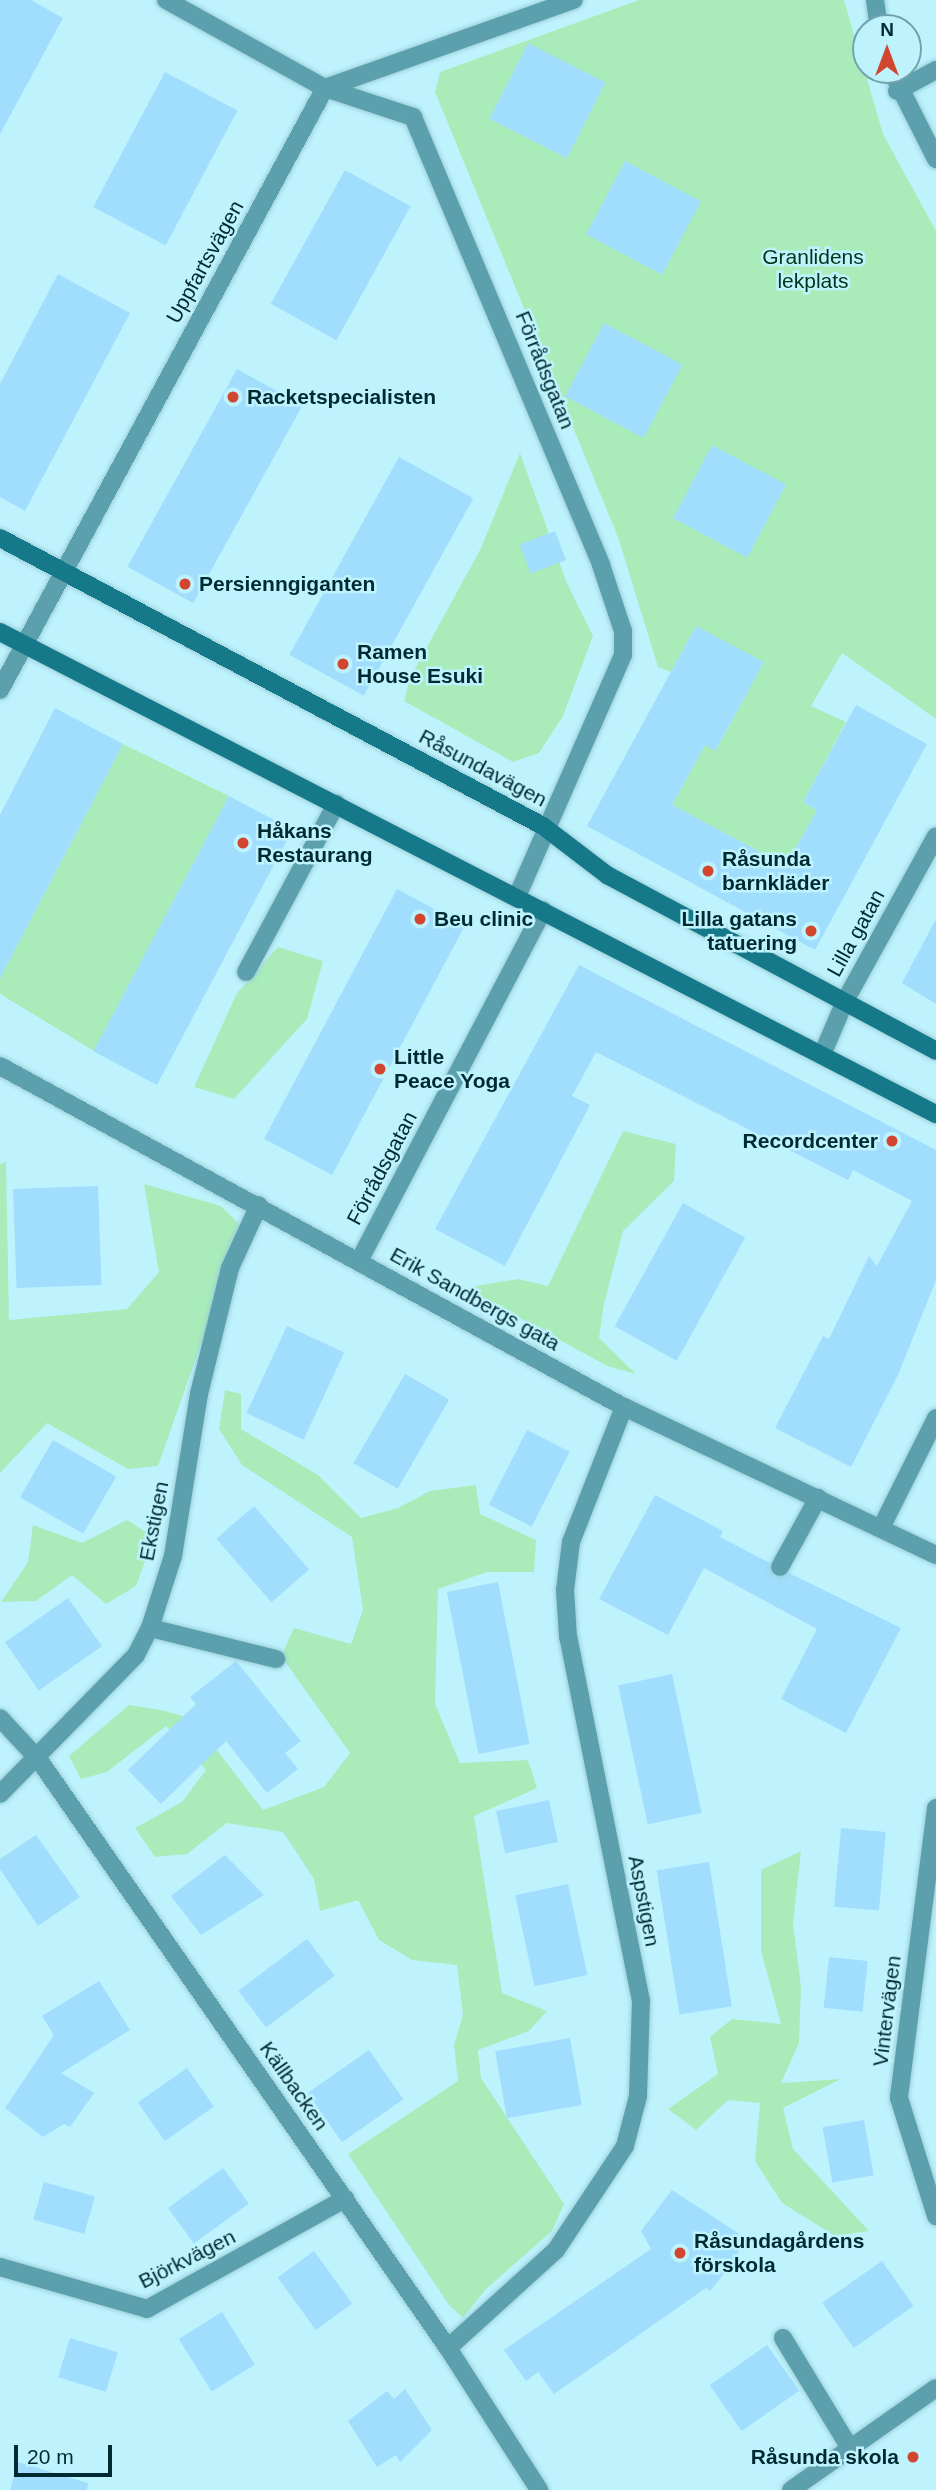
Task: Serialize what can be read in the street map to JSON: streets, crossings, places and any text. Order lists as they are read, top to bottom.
{
  "streets": {
    "street": [
      "Uppfartsvägen",
      "Förrådsgatan",
      "Råsundavägen",
      "Lilla gatan",
      "Erik Sandbergs gata",
      "Ekstigen",
      "Aspstigen",
      "Vintervägen",
      "Källbacken",
      "Björkvägen"
    ]
  },
  "crossings": [
    ["Uppfartsvägen", "Förrådsgatan"],
    ["Uppfartsvägen", "Råsundavägen"],
    ["Förrådsgatan", "Råsundavägen"],
    ["Förrådsgatan", "Erik Sandbergs gata"],
    ["Råsundavägen", "Lilla gatan"],
    ["Erik Sandbergs gata", "Ekstigen"],
    ["Erik Sandbergs gata", "Aspstigen"],
    ["Ekstigen", "Källbacken"],
    ["Aspstigen", "Källbacken"],
    ["Källbacken", "Björkvägen"]
  ],
  "parks": ["Granlidens lekplats"],
  "places": [
    "Racketspecialisten",
    "Persienngiganten",
    "Ramen House Esuki",
    "Håkans Restaurang",
    "Råsunda barnkläder",
    "Beu clinic",
    "Lilla gatans tatuering",
    "Little Peace Yoga",
    "Recordcenter",
    "Råsundagårdens förskola",
    "Råsunda skola"
  ],
  "scale_bar": "20 m",
  "north": "top"
}
